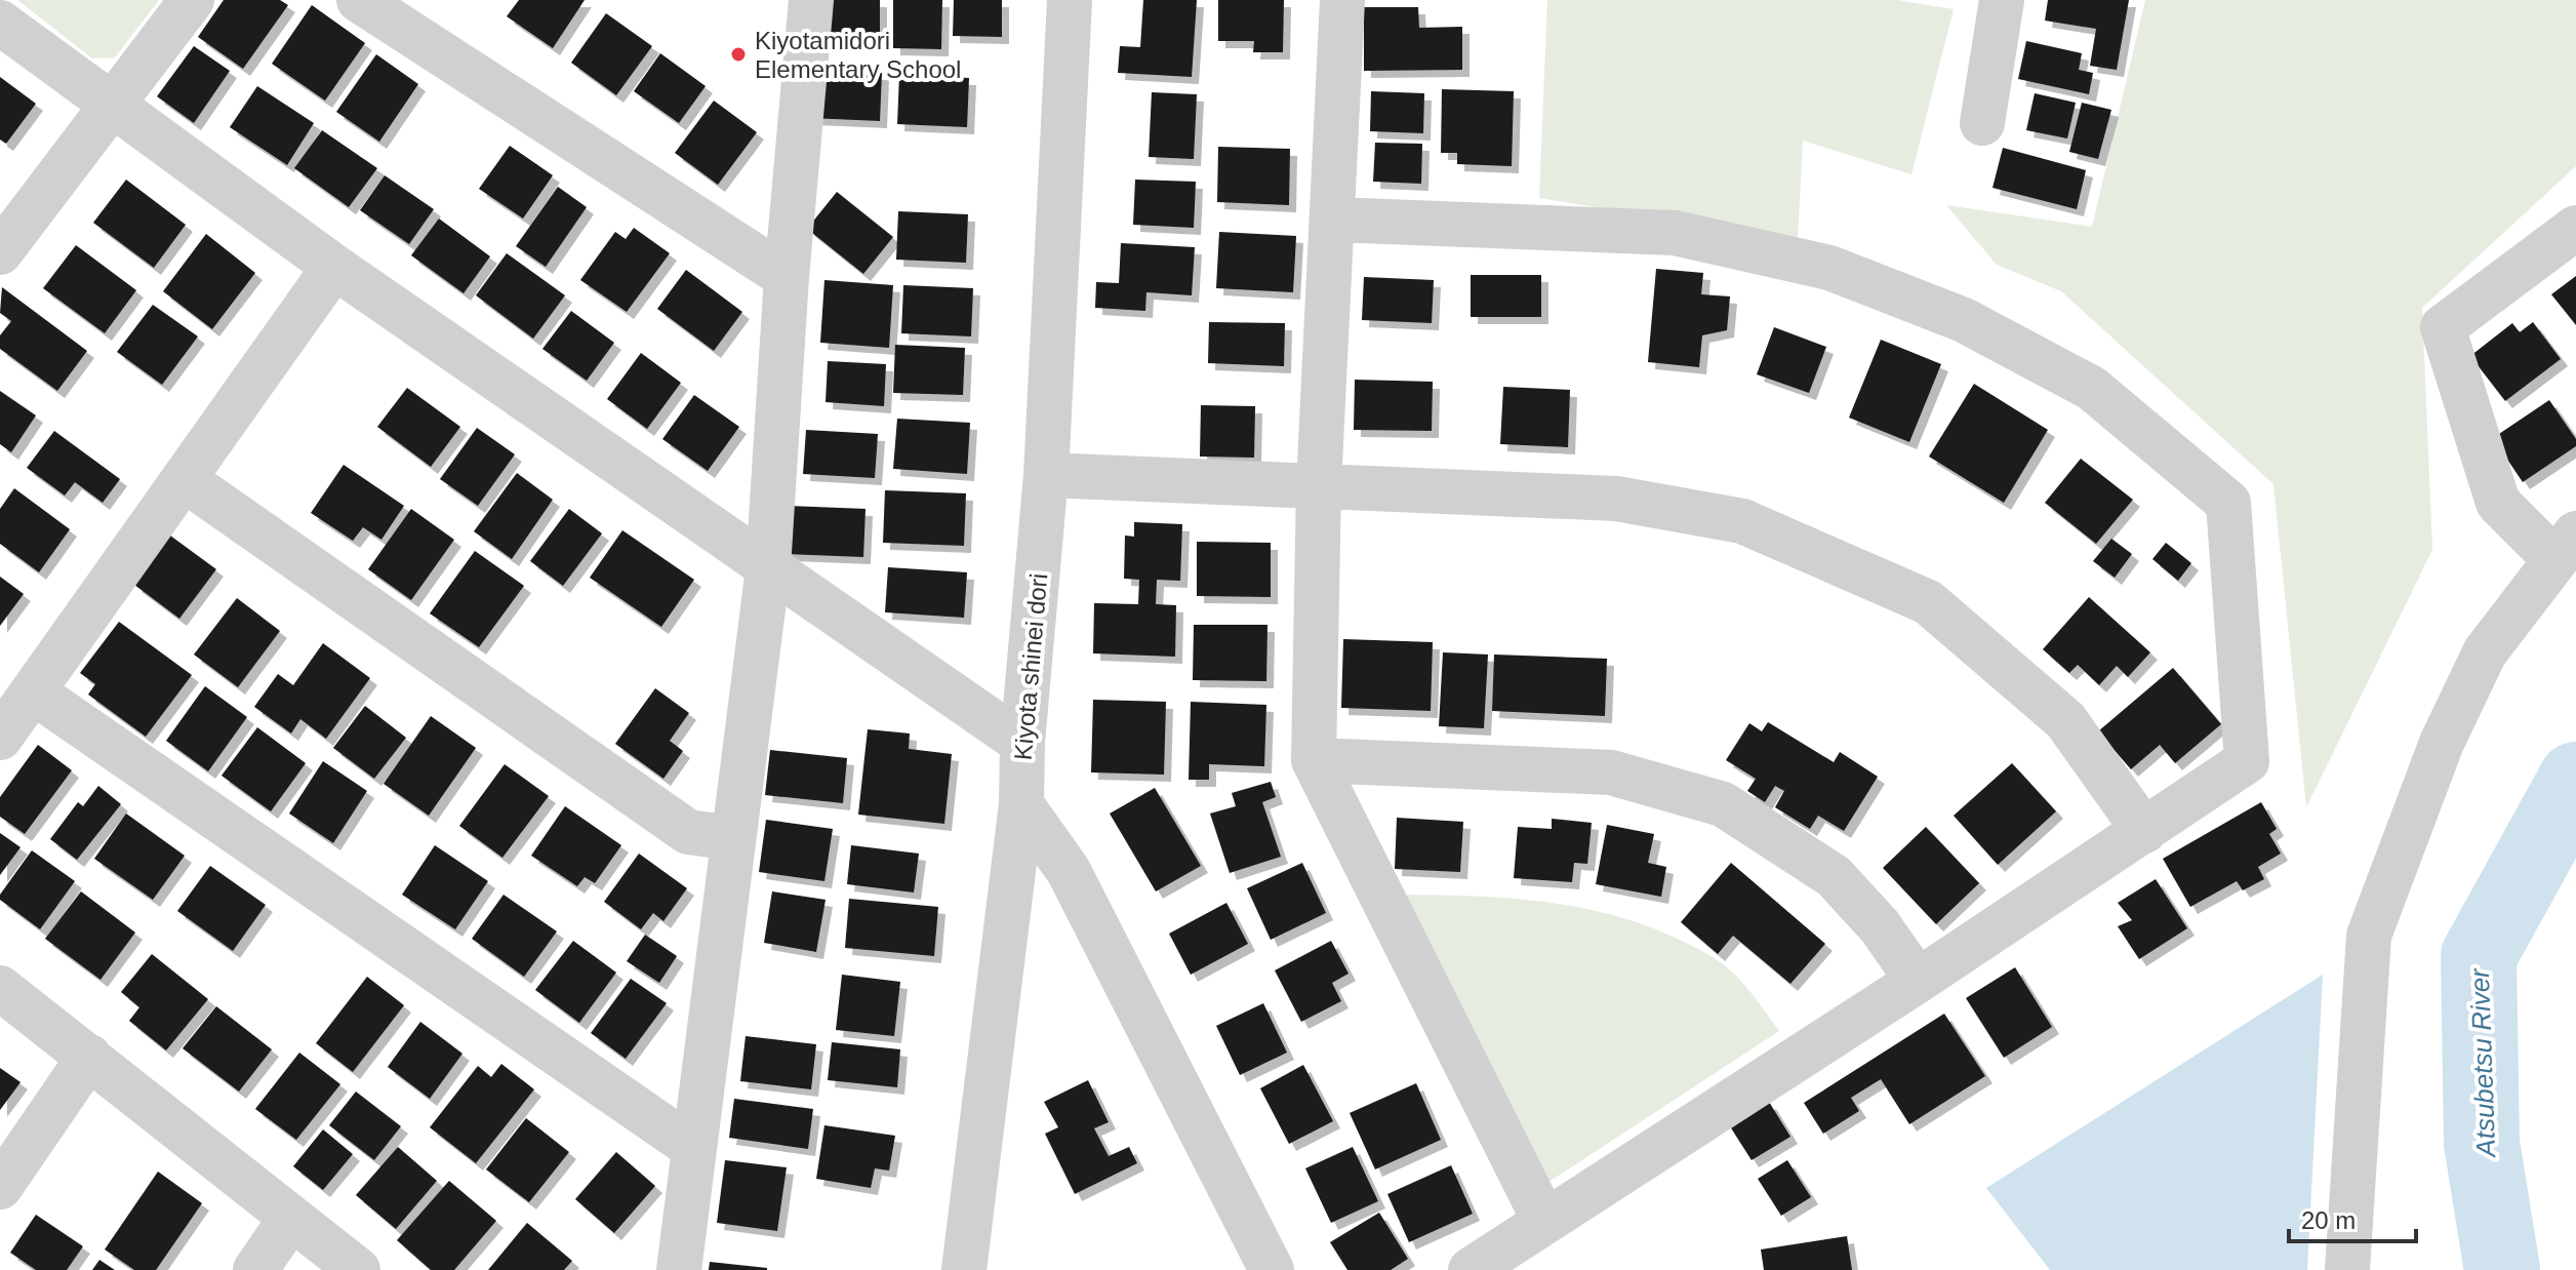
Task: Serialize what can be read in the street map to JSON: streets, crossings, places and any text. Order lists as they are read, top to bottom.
{
  "streets": {
    "street": ["Kiyota shinei dori"]
  },
  "water": ["Atsubetsu River"],
  "places": ["Kiyotamidori Elementary School"],
  "scale_bar": "20 m"
}
